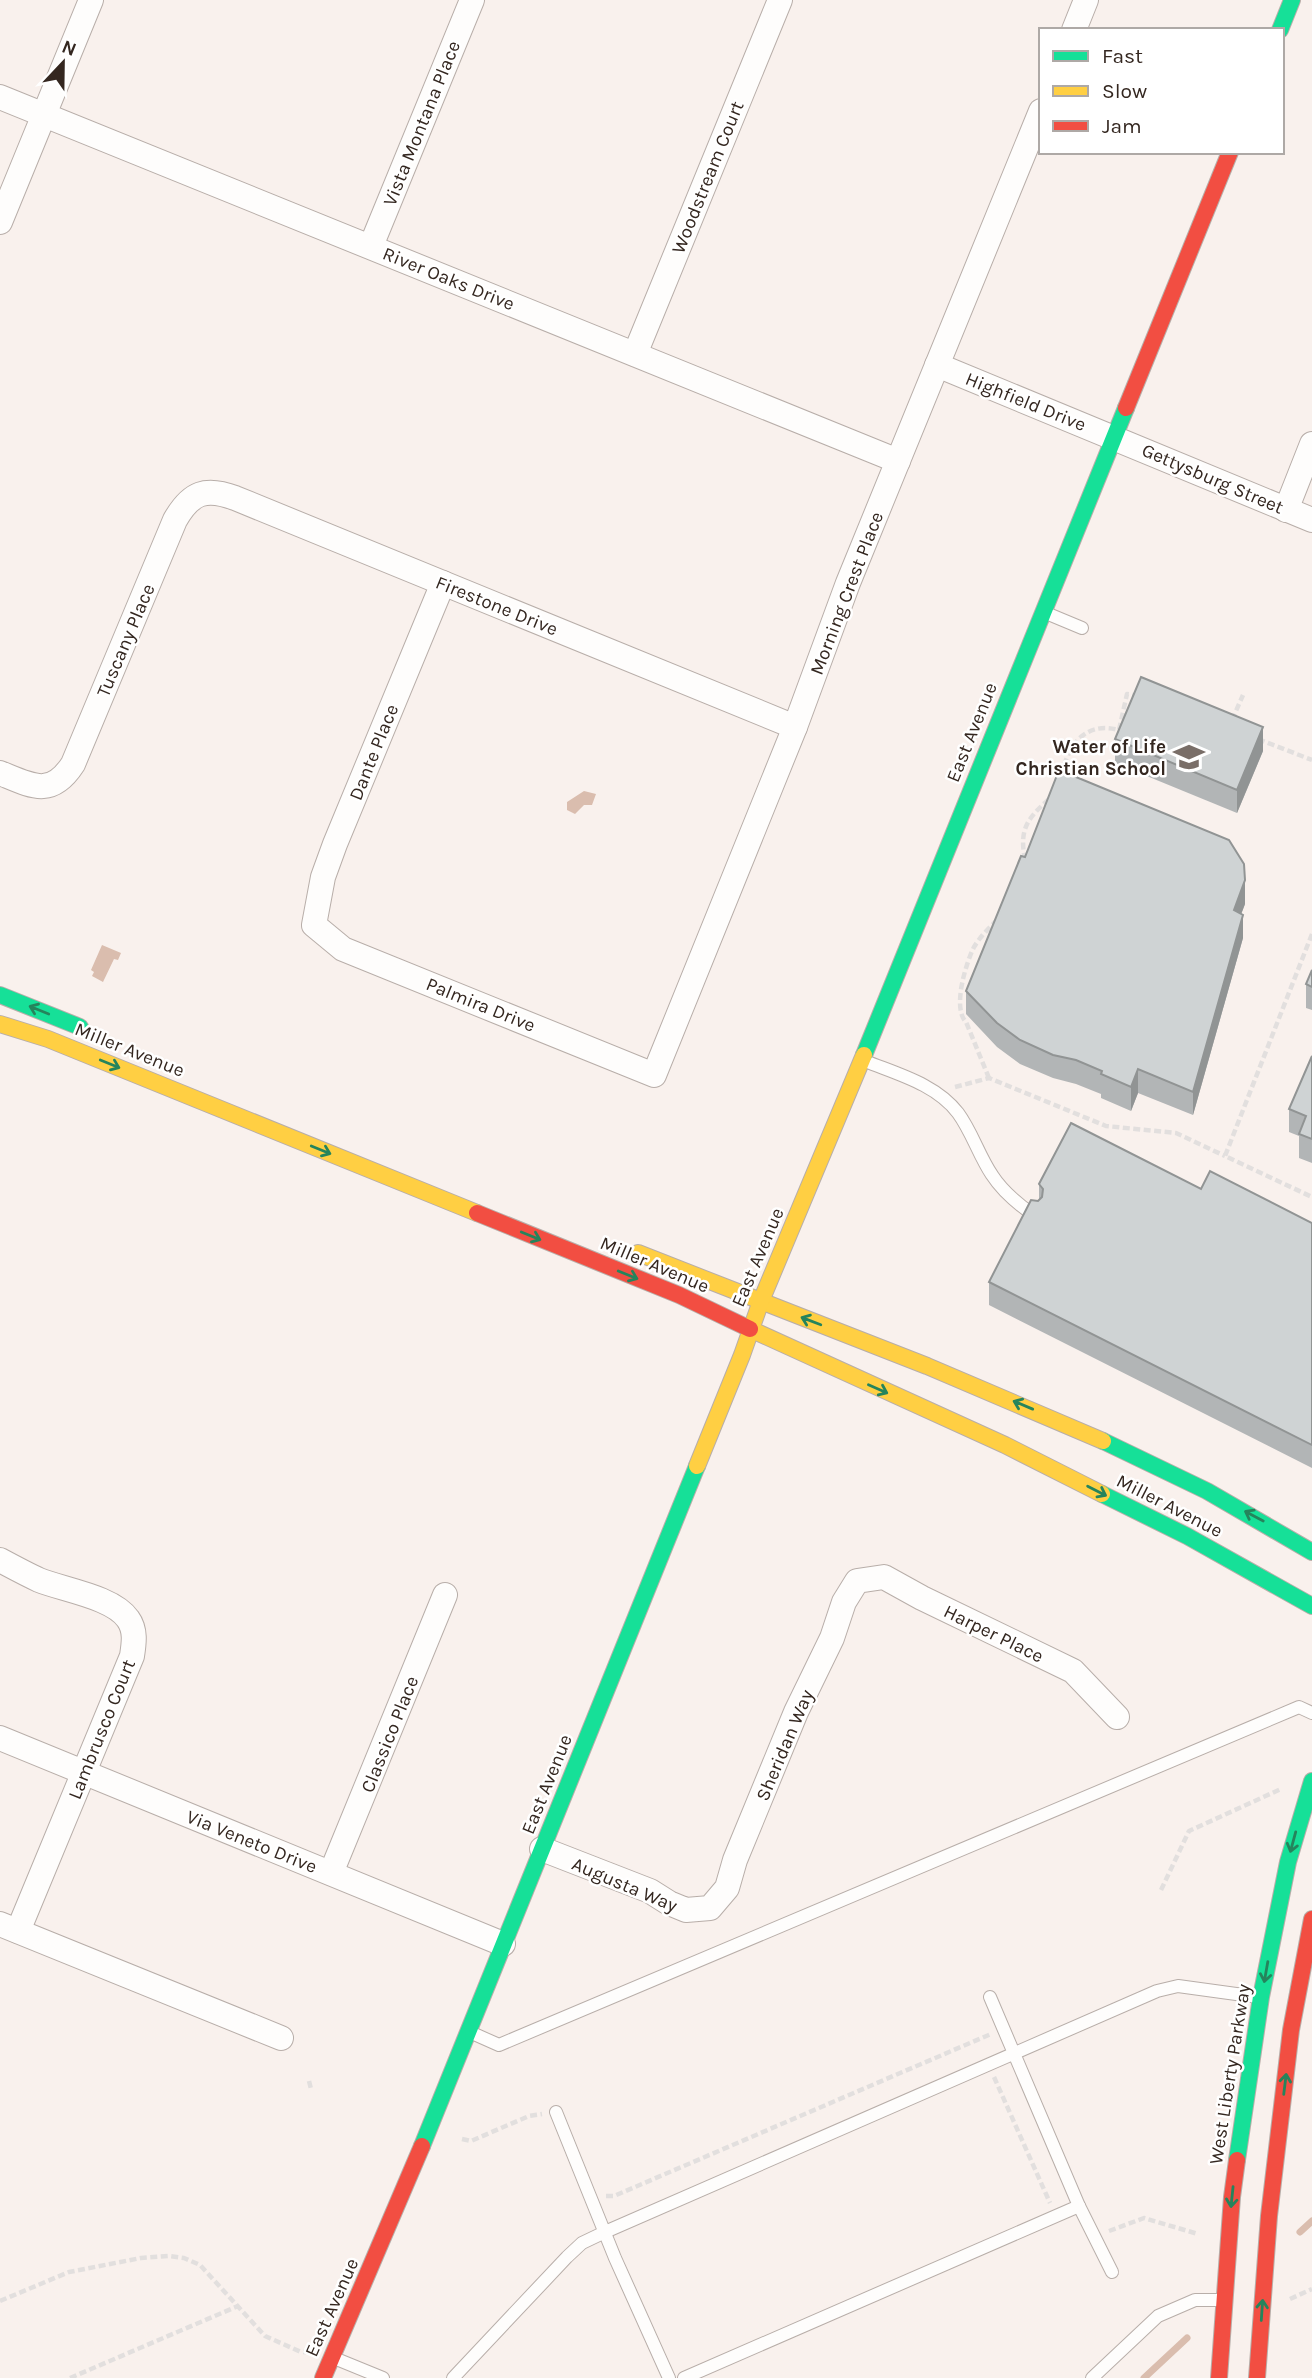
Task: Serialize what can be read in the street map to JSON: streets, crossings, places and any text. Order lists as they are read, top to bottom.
{
  "streets": {
    "main road": ["East Avenue", "Miller Avenue", "West Liberty Parkway"],
    "street": [
      "Vista Montana Place",
      "Woodstream Court",
      "River Oaks Drive",
      "Highfield Drive",
      "Gettysburg Street",
      "Morning Crest Place",
      "Firestone Drive",
      "Tuscany Place",
      "Dante Place",
      "Palmira Drive",
      "Harper Place",
      "Lambrusco Court",
      "Classico Place",
      "Sheridan Way",
      "Via Veneto Drive",
      "Augusta Way"
    ]
  },
  "crossings": [
    ["Vista Montana Place", "River Oaks Drive"],
    ["Woodstream Court", "River Oaks Drive"],
    ["River Oaks Drive", "Morning Crest Place"],
    ["Highfield Drive", "Gettysburg Street"],
    ["Highfield Drive", "Morning Crest Place"],
    ["Highfield Drive", "East Avenue"],
    ["Gettysburg Street", "East Avenue"],
    ["Morning Crest Place", "Firestone Drive"],
    ["Morning Crest Place", "Palmira Drive"],
    ["Firestone Drive", "Tuscany Place"],
    ["Firestone Drive", "Dante Place"],
    ["East Avenue", "Miller Avenue"],
    ["East Avenue", "Via Veneto Drive"],
    ["East Avenue", "Augusta Way"],
    ["Dante Place", "Palmira Drive"],
    ["Harper Place", "Sheridan Way"],
    ["Lambrusco Court", "Via Veneto Drive"],
    ["Classico Place", "Via Veneto Drive"],
    ["Sheridan Way", "Augusta Way"]
  ],
  "places": {
    "school or university": ["Water of Life Christian School"]
  },
  "legend": ["Fast", "Slow", "Jam"],
  "north": "top"
}
